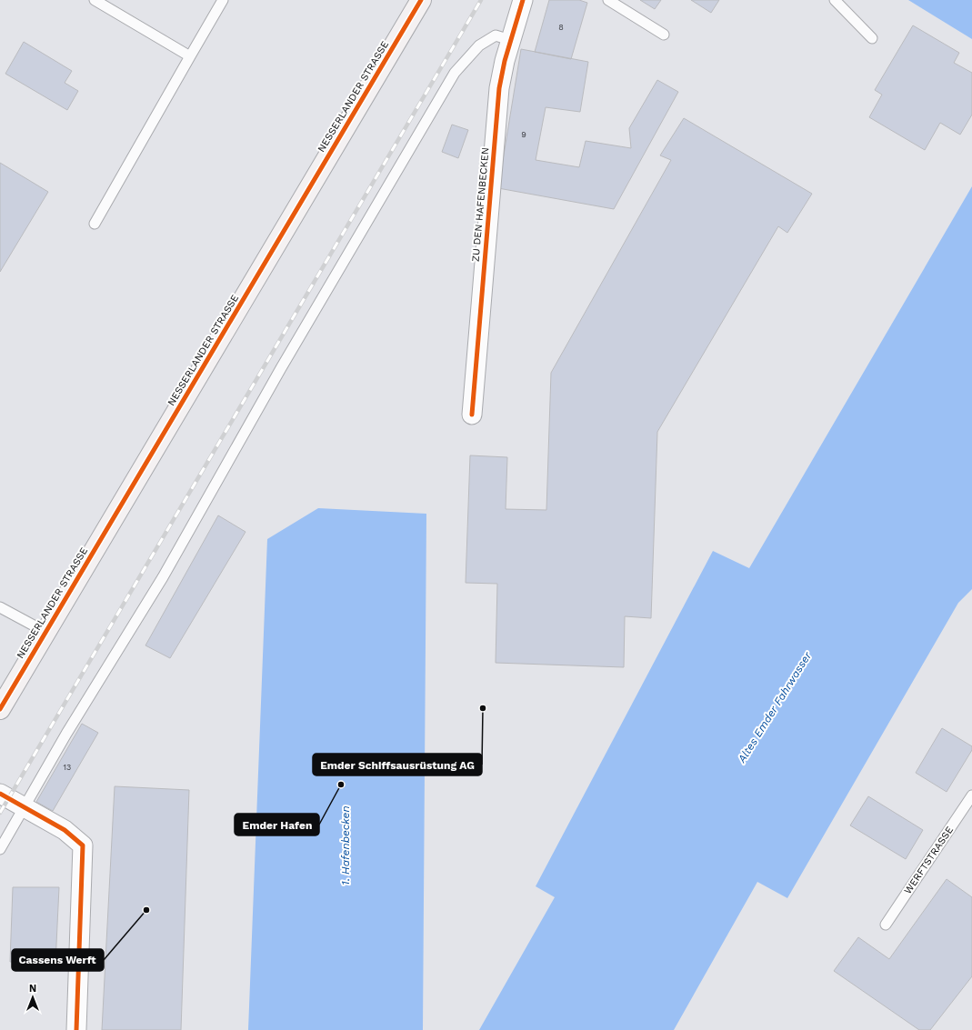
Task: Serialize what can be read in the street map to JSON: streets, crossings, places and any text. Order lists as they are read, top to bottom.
{
  "streets": {
    "main road": ["NESSERLANDER STRASSE"],
    "street": ["ZU DEN HAFENBECKEN"],
    "lane": ["WERFTSTRASSE"]
  },
  "water": ["Altes Emder Fahrwasser", "1. Hafenbecken"],
  "places": ["Emder Schiffsausrüstung AG", "Emder Hafen", "Cassens Werft"],
  "house_numbers": ["8", "9", "13"],
  "north": "top"
}
